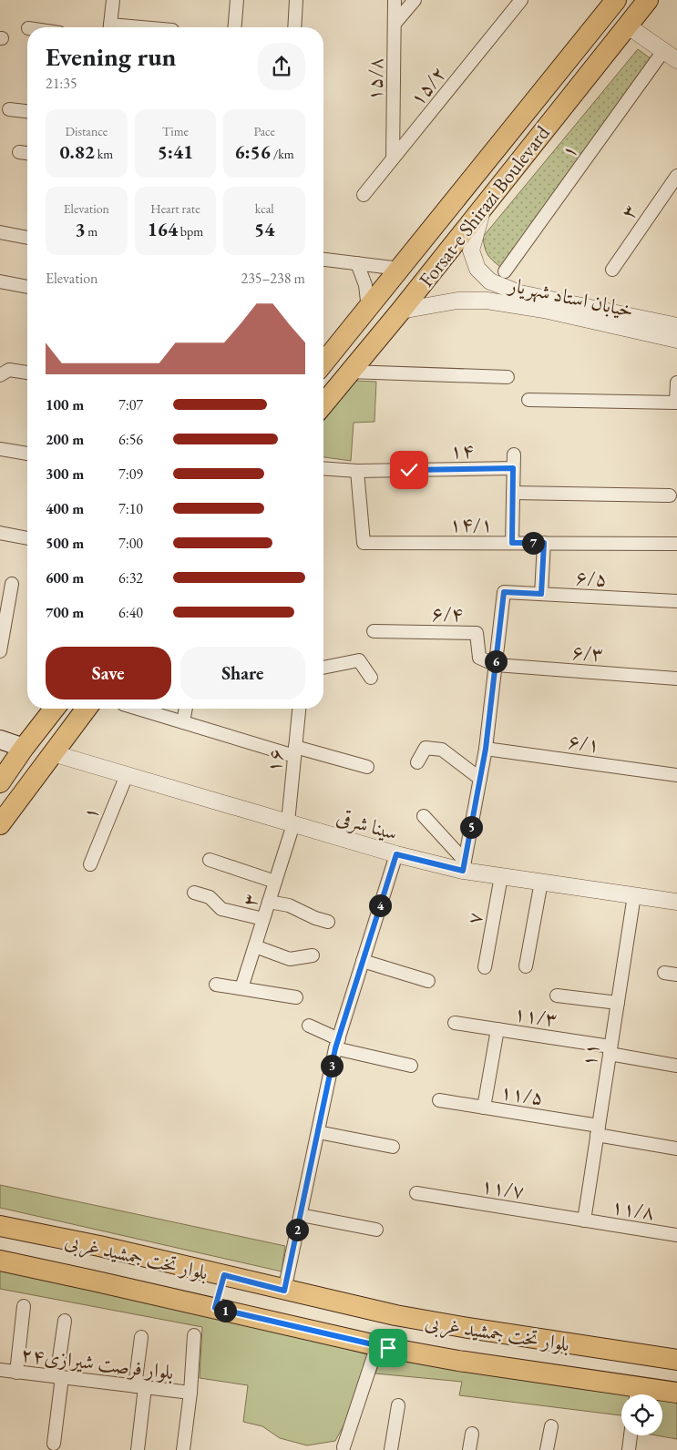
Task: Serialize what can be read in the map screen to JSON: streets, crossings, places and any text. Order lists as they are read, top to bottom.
{
  "streets": {
    "main road": ["Forsat-e Shirazi Boulevard", "بلوار تخت جمشید غربی"],
    "street": [
      "۱۵/۸",
      "۱۵/۲",
      "۱",
      "۳",
      "خیابان استاد شهریار",
      "۱۴",
      "۱۴/۱",
      "۶/۵",
      "۶/۴",
      "۶/۳",
      "۶/۱",
      "۱۶",
      "سینا شرقی",
      "۷",
      "۱۱/۳",
      "۱۱",
      "۱۱/۵",
      "۱۱/۷",
      "۱۱/۸",
      "بلوار فرصت شیرازی۲۴"
    ]
  },
  "crossings": [
    ["۱۵/۸", "۱۵/۲"],
    ["۱", "سینا شرقی"],
    ["Forsat-e Shirazi Boulevard", "خیابان استاد شهریار"],
    ["۳", "۱۶"],
    ["۳", "سینا شرقی"],
    ["۱۴", "۱۴/۱"],
    ["۶/۵", "۶/۴"],
    ["۶/۵", "۶/۳"],
    ["۶/۴", "۶/۳"],
    ["۱۶", "سینا شرقی"],
    ["سینا شرقی", "۷"],
    ["سینا شرقی", "۱۱"],
    ["۱۱/۳", "۱۱"],
    ["۱۱", "۱۱/۵"],
    ["۱۱", "۱۱/۷"],
    ["۱۱", "۱۱/۸"],
    ["۱۱/۷", "۱۱/۸"]
  ],
  "page": {
    "heading": ["Evening run", "21:35"],
    "stats": [
      ["Distance", "0.82 km"],
      ["Time", "5:41"],
      ["Pace", "6:56 /km"],
      ["Elevation", "3 m"],
      ["Heart rate", "164 bpm"],
      ["kcal", "54"]
    ],
    "chart": ["Elevation", "235–238 m"],
    "list": [
      {
        "name": "100 m",
        "note": "7:07"
      },
      {
        "name": "200 m",
        "note": "6:56"
      },
      {
        "name": "300 m",
        "note": "7:09"
      },
      {
        "name": "400 m",
        "note": "7:10"
      },
      {
        "name": "500 m",
        "note": "7:00"
      },
      {
        "name": "600 m",
        "note": "6:32"
      },
      {
        "name": "700 m",
        "note": "6:40"
      }
    ],
    "pins": [
      "7",
      "6",
      "5",
      "4",
      "3",
      "2",
      "1"
    ],
    "buttons": ["Save", "Share"]
  }
}
